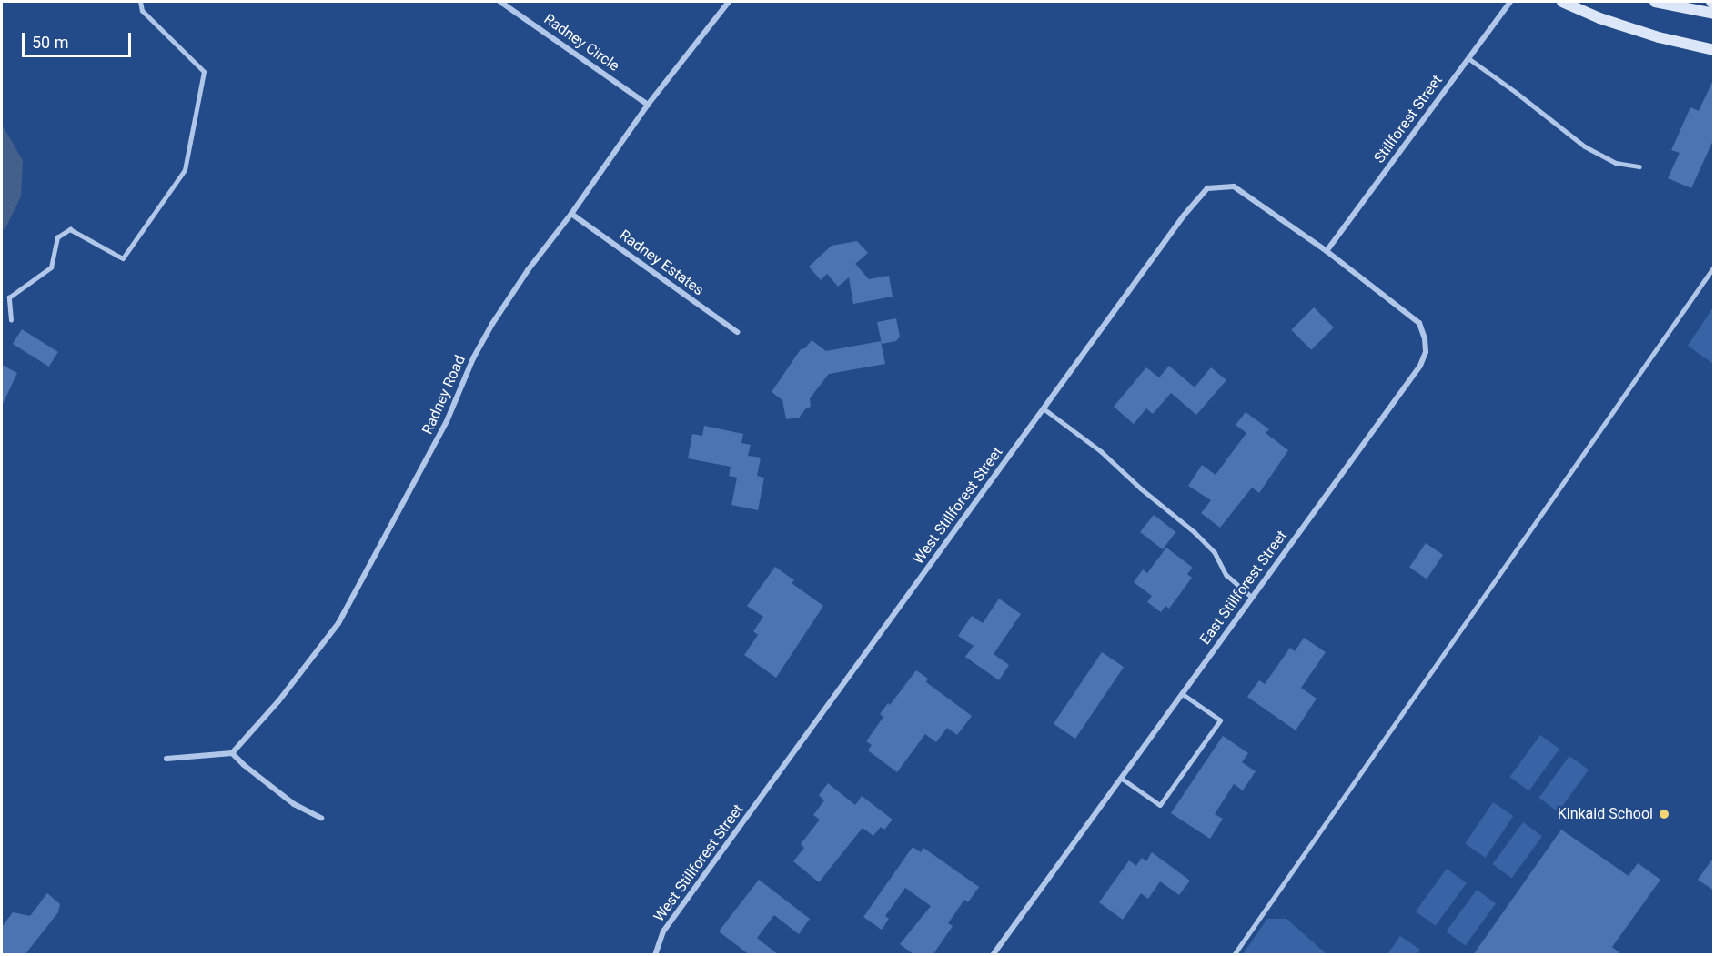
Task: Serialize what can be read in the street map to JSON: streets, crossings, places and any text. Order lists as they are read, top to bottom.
{
  "streets": {
    "street": [
      "Radney Circle",
      "Stillforest Street",
      "Radney Estates",
      "Radney Road",
      "West Stillforest Street",
      "East Stillforest Street"
    ]
  },
  "crossings": [
    ["Radney Circle", "Radney Road"],
    ["Stillforest Street", "West Stillforest Street"],
    ["Stillforest Street", "East Stillforest Street"],
    ["Radney Estates", "Radney Road"],
    ["West Stillforest Street", "East Stillforest Street"]
  ],
  "places": ["Kinkaid School"],
  "scale_bar": "50 m"
}
